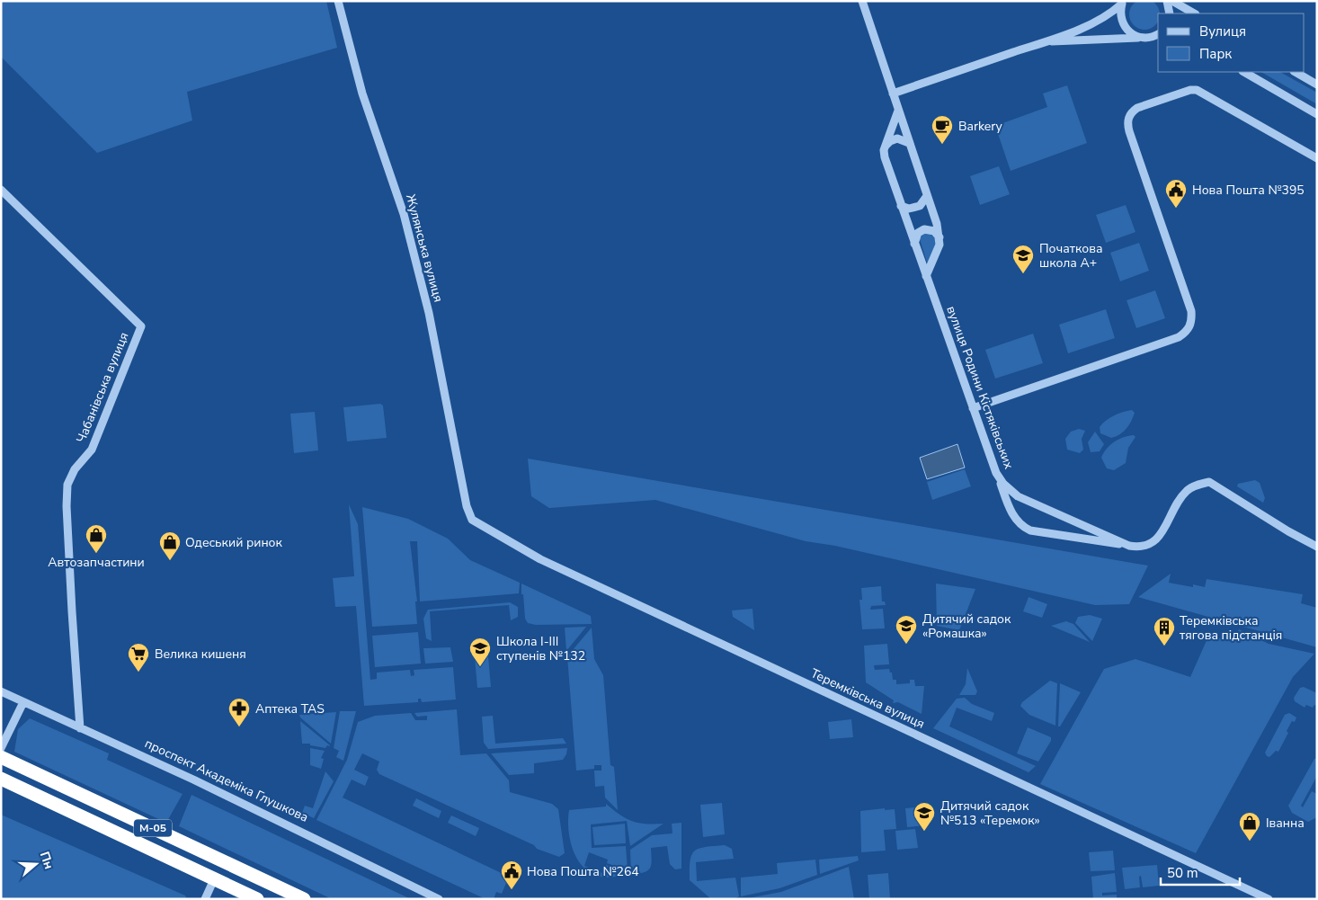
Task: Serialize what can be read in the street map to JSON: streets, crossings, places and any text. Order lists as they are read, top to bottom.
{
  "streets": {
    "highway": ["М-05"],
    "street": [
      "Жулянська вулиця",
      "Чабанівська вулиця",
      "вулиця Родини Кістяківських",
      "Теремківська вулиця",
      "проспект Академіка Глушкова"
    ]
  },
  "crossings": [
    ["Жулянська вулиця", "Теремківська вулиця"],
    ["Чабанівська вулиця", "проспект Академіка Глушкова"]
  ],
  "places": {
    "cafe": ["Barkery"],
    "public building": ["Нова Пошта №395", "Нова Пошта №264"],
    "school or university": [
      "Початкова школа А+",
      "Дитячий садок «Ромашка»",
      "Школа І-ІІІ ступенів №132",
      "Дитячий садок №513 «Теремок»"
    ],
    "shop": ["Автозапчастини", "Одеський ринок", "Іванна"],
    "building": ["Теремківська тягова підстанція"],
    "supermarket": ["Велика кишеня"],
    "pharmacy": ["Аптека TAS"]
  },
  "legend": ["Вулиця", "Парк"],
  "scale_bar": "50 m",
  "north": "right"
}
